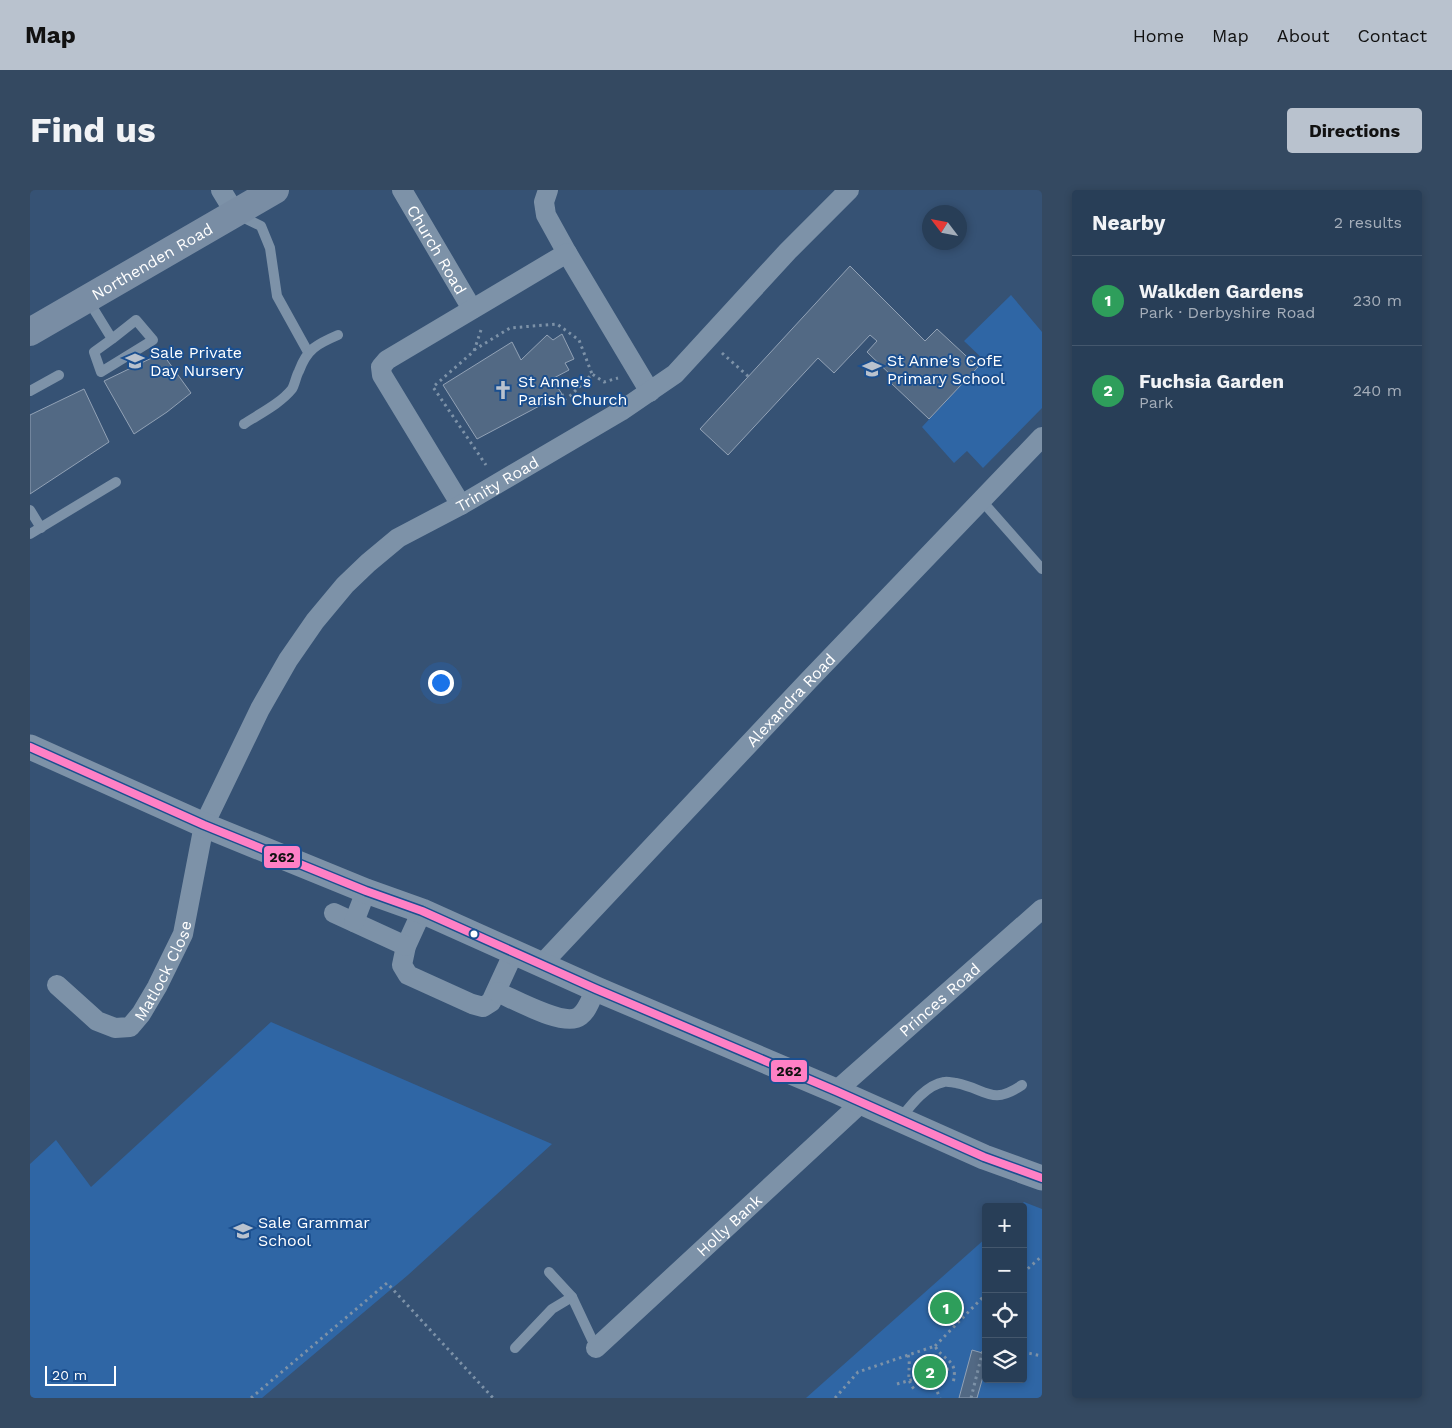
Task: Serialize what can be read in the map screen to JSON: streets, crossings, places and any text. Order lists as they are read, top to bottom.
{
  "streets": {
    "main road": ["Northenden Road"],
    "street": [
      "Church Road",
      "Trinity Road",
      "Alexandra Road",
      "Matlock Close",
      "Princes Road",
      "Holly Bank"
    ]
  },
  "crossings": [
    ["Trinity Road", "Matlock Close"]
  ],
  "places": {
    "school or university": ["Sale Private Day Nursery", "St Anne's CofE Primary School", "Sale Grammar School"],
    "church": ["St Anne's Parish Church"]
  },
  "lines": ["transit line 262"],
  "scale_bar": "20 m",
  "north": "top left",
  "page": {
    "header": "Map",
    "nav": [
      "Home",
      "Map",
      "About",
      "Contact"
    ],
    "buttons": "Directions",
    "title": "Find us",
    "heading": ["Nearby", "2 results"],
    "list": [
      {
        "mark": "1",
        "name": "Walkden Gardens",
        "note": "Park · Derbyshire Road",
        "value": "230 m"
      },
      {
        "mark": "2",
        "name": "Fuchsia Garden",
        "note": "Park",
        "value": "240 m"
      }
    ],
    "map_buttons": ["+", "−"],
    "pins": ["1", "2"],
    "scale": "20 m"
  }
}
